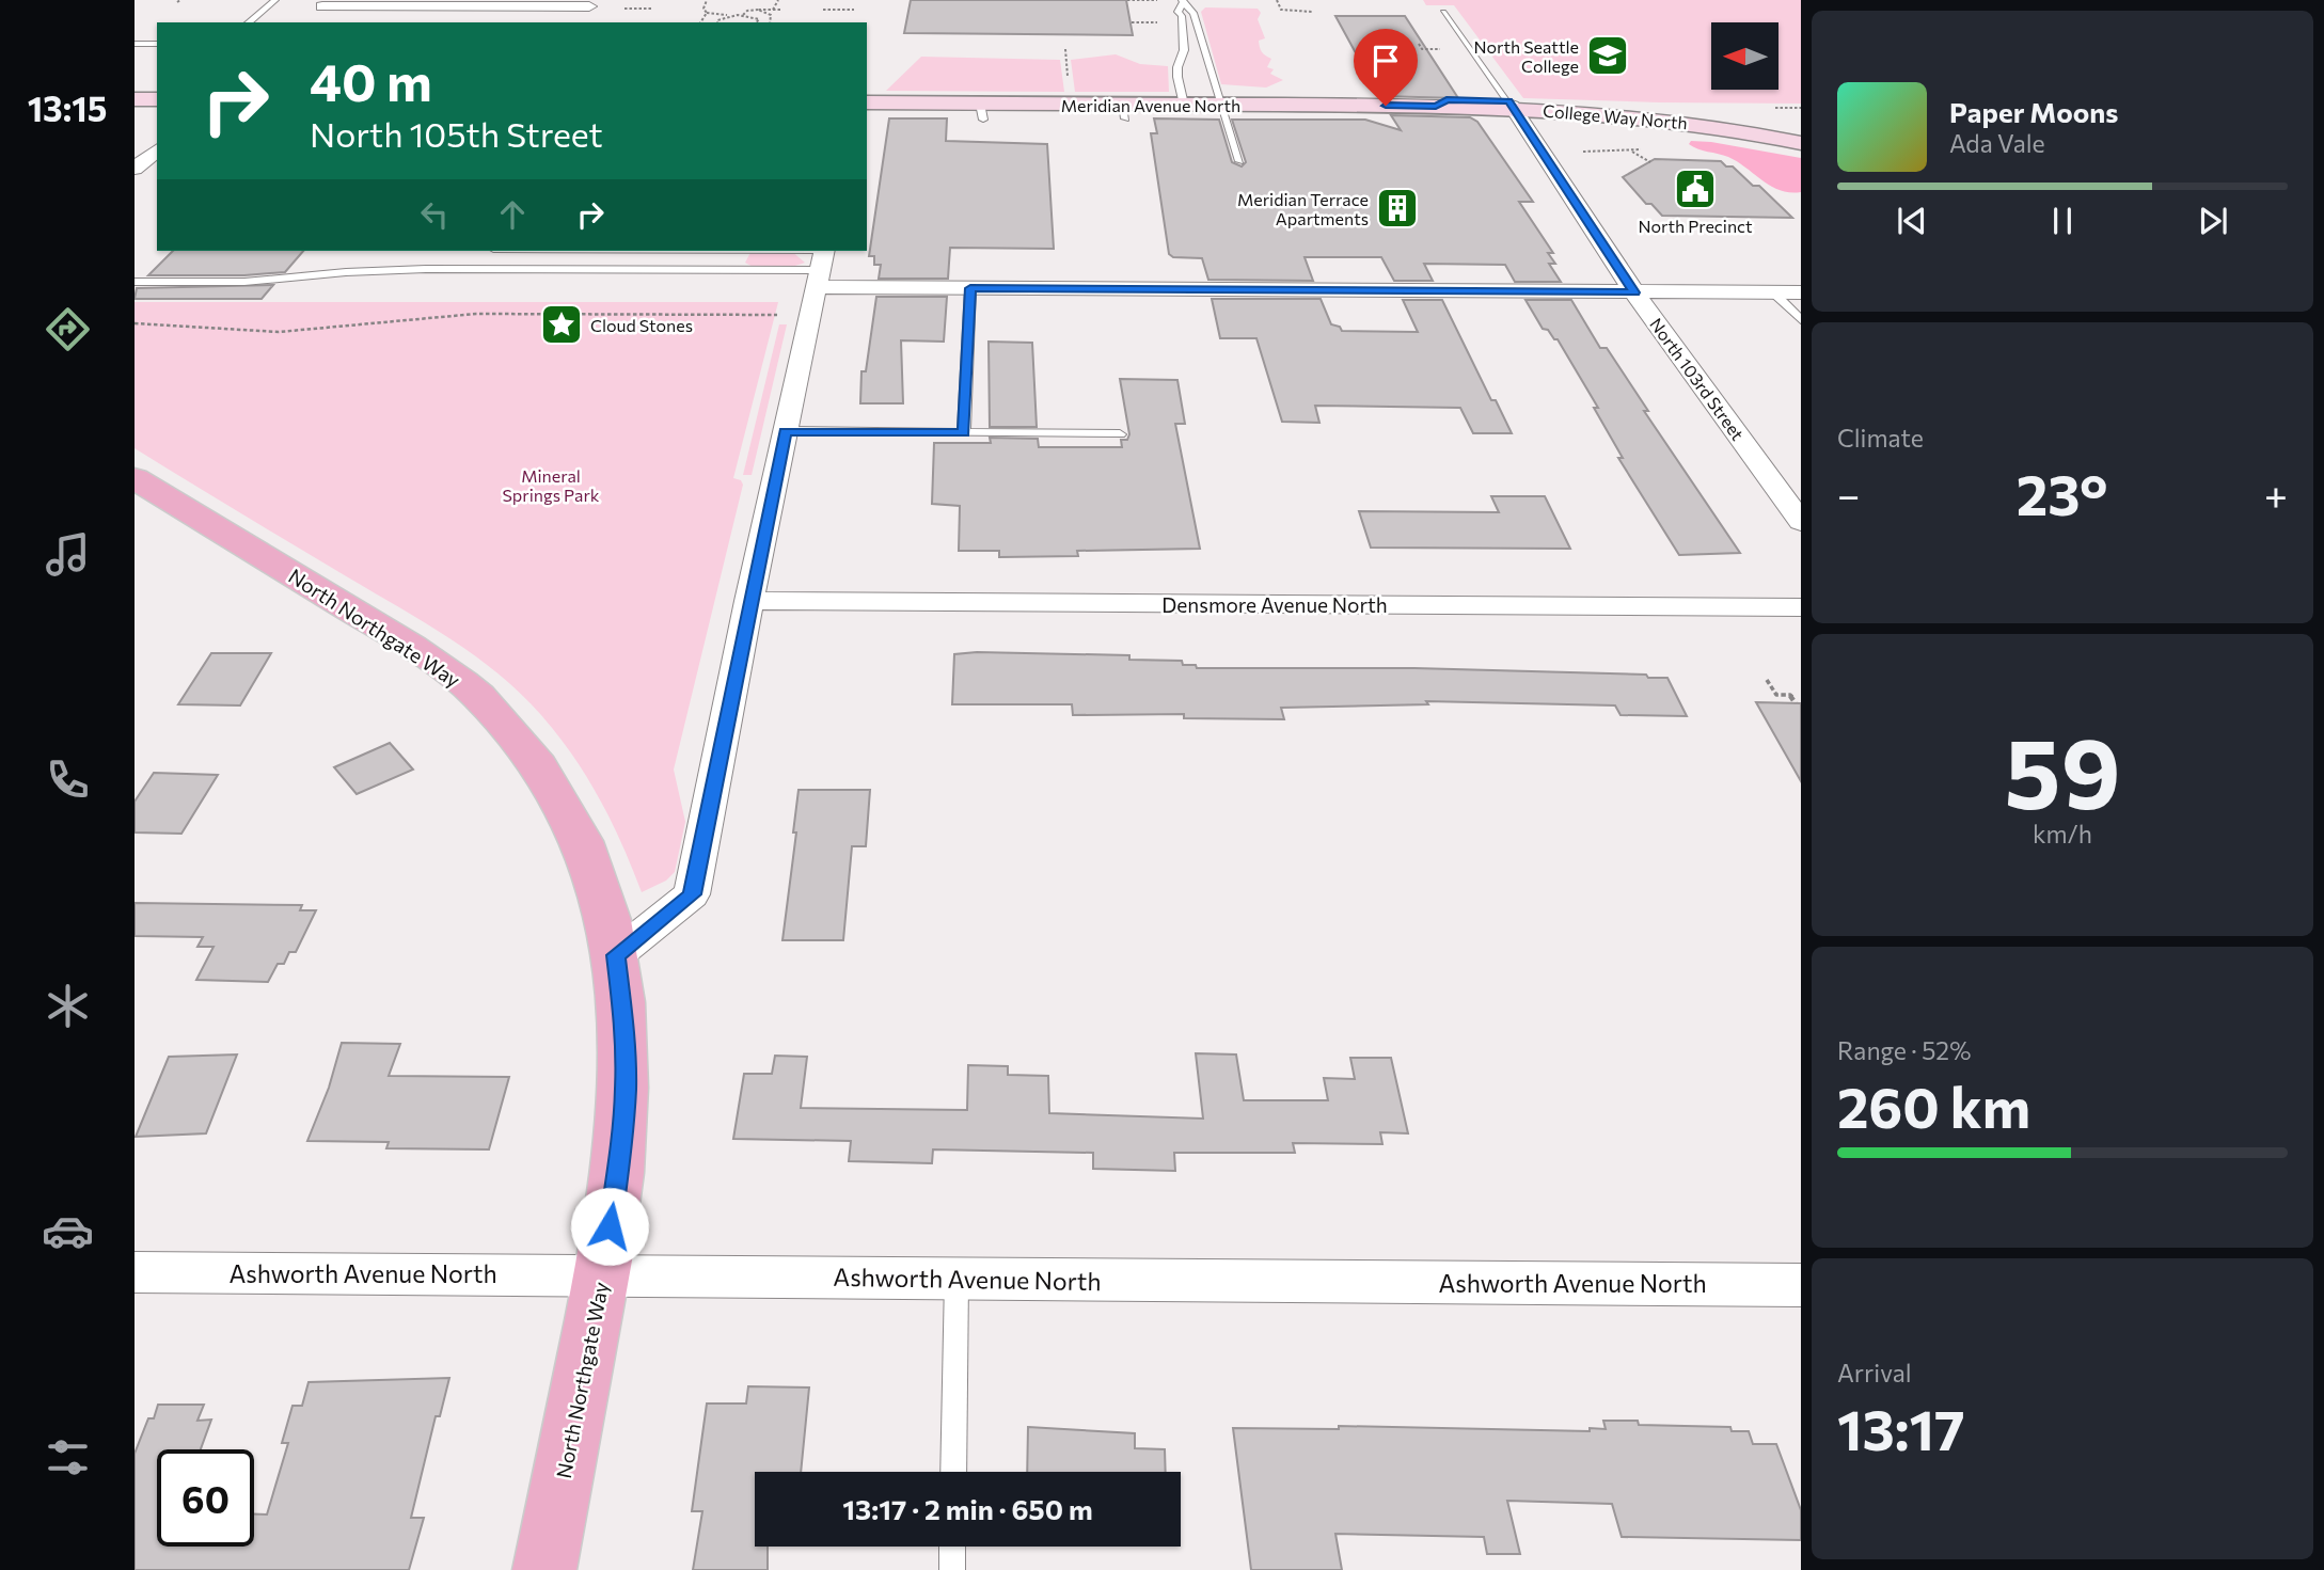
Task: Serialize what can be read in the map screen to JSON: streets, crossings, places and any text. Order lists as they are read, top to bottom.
{
  "streets": {
    "main road": ["North Northgate Way"],
    "street": [
      "Meridian Avenue North",
      "College Way North",
      "North 103rd Street",
      "Densmore Avenue North",
      "Ashworth Avenue North"
    ]
  },
  "crossings": [
    ["Meridian Avenue North", "College Way North"],
    ["College Way North", "North 103rd Street"],
    ["North Northgate Way", "Ashworth Avenue North"]
  ],
  "parks": ["Mineral Springs Park"],
  "places": {
    "school or university": ["North Seattle College"],
    "public building": ["North Precinct"],
    "building": ["Meridian Terrace Apartments"],
    "place": ["Cloud Stones"]
  },
  "north": "left",
  "page": {
    "tabs": "13:15",
    "turn": ["40 m", "North 105th Street"],
    "song": ["Paper Moons", "Ada Vale"],
    "tile": [
      "Climate",
      ["59", "km/h"],
      ["Range · 52%", "260 km"],
      ["Arrival", "13:17"]
    ],
    "heat": ["−", "23°", "+"],
    "limit": "60",
    "trip": "13:17 · 2 min · 650 m"
  }
}
